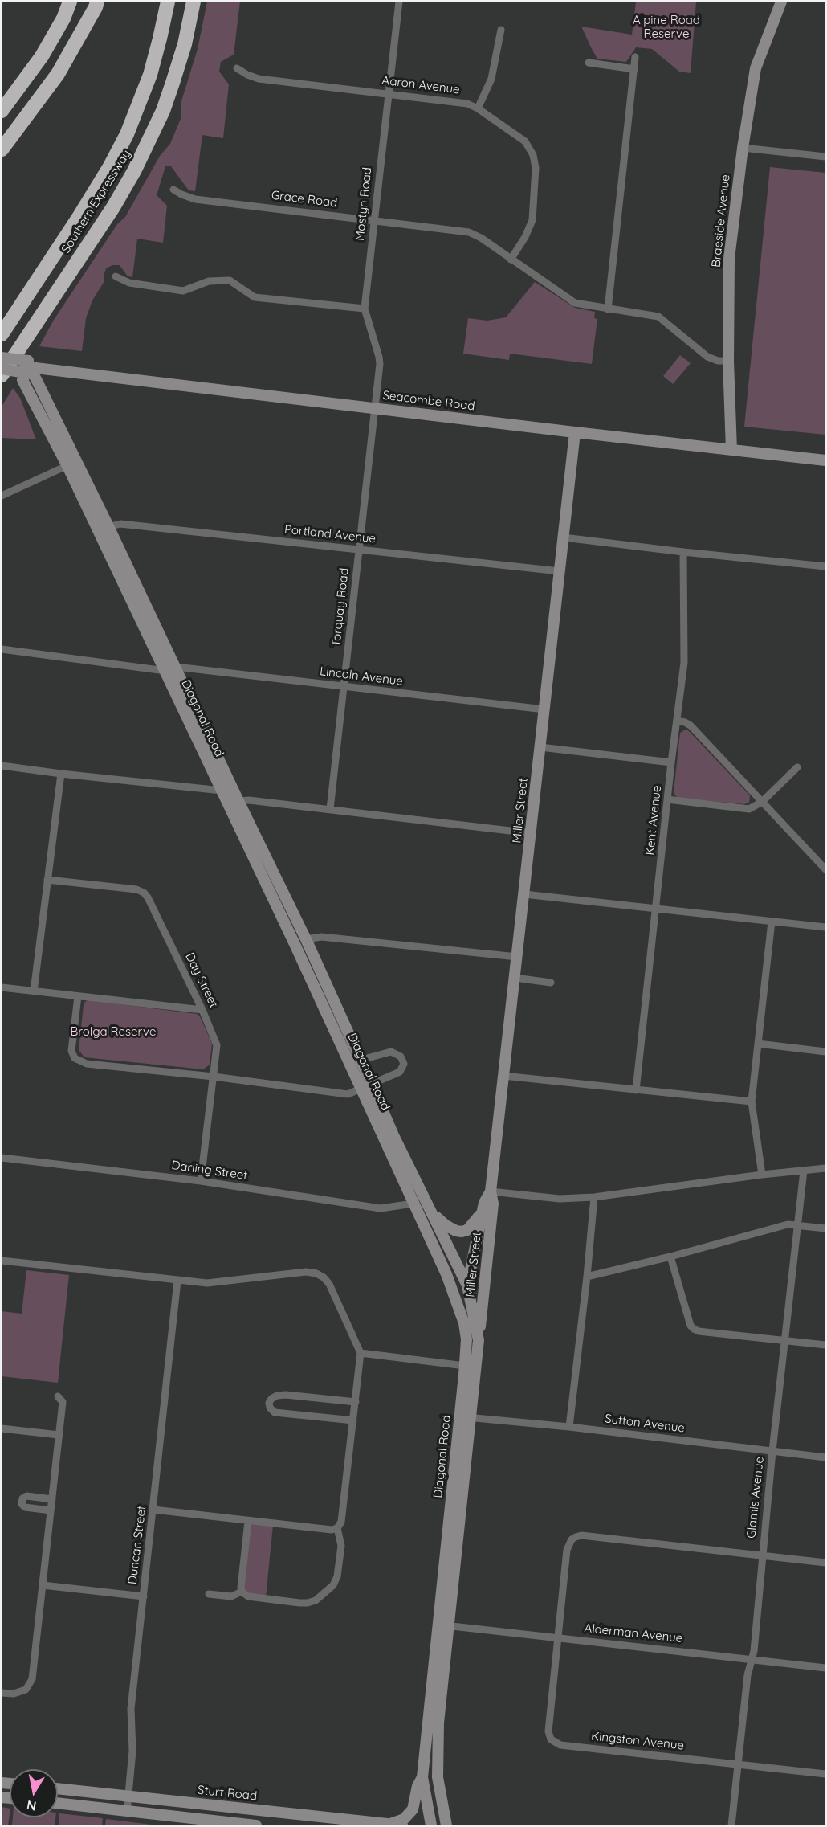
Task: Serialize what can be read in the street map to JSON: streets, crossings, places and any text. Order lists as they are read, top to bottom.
{
  "streets": {
    "highway": ["Southern Expressway"],
    "main road": [
      "Braeside Avenue",
      "Seacombe Road",
      "Diagonal Road",
      "Miller Street",
      "Sturt Road"
    ],
    "street": [
      "Aaron Avenue",
      "Grace Road",
      "Mostyn Road",
      "Portland Avenue",
      "Torquay Road",
      "Lincoln Avenue",
      "Kent Avenue",
      "Day Street",
      "Darling Street",
      "Sutton Avenue",
      "Glamis Avenue",
      "Duncan Street",
      "Alderman Avenue",
      "Kingston Avenue"
    ]
  },
  "crossings": [
    ["Aaron Avenue", "Grace Road"],
    ["Aaron Avenue", "Mostyn Road"],
    ["Grace Road", "Mostyn Road"],
    ["Grace Road", "Braeside Avenue"],
    ["Mostyn Road", "Seacombe Road"],
    ["Mostyn Road", "Torquay Road"],
    ["Braeside Avenue", "Seacombe Road"],
    ["Seacombe Road", "Torquay Road"],
    ["Seacombe Road", "Diagonal Road"],
    ["Seacombe Road", "Miller Street"],
    ["Portland Avenue", "Torquay Road"],
    ["Portland Avenue", "Diagonal Road"],
    ["Portland Avenue", "Miller Street"],
    ["Torquay Road", "Lincoln Avenue"],
    ["Lincoln Avenue", "Diagonal Road"],
    ["Lincoln Avenue", "Miller Street"],
    ["Diagonal Road", "Miller Street"],
    ["Diagonal Road", "Darling Street"],
    ["Diagonal Road", "Sutton Avenue"],
    ["Diagonal Road", "Alderman Avenue"],
    ["Day Street", "Darling Street"],
    ["Sutton Avenue", "Glamis Avenue"],
    ["Glamis Avenue", "Alderman Avenue"],
    ["Glamis Avenue", "Kingston Avenue"],
    ["Duncan Street", "Sturt Road"],
    ["Alderman Avenue", "Kingston Avenue"]
  ],
  "parks": ["Alpine Road Reserve", "Brolga Reserve"],
  "north": "bottom"
}
